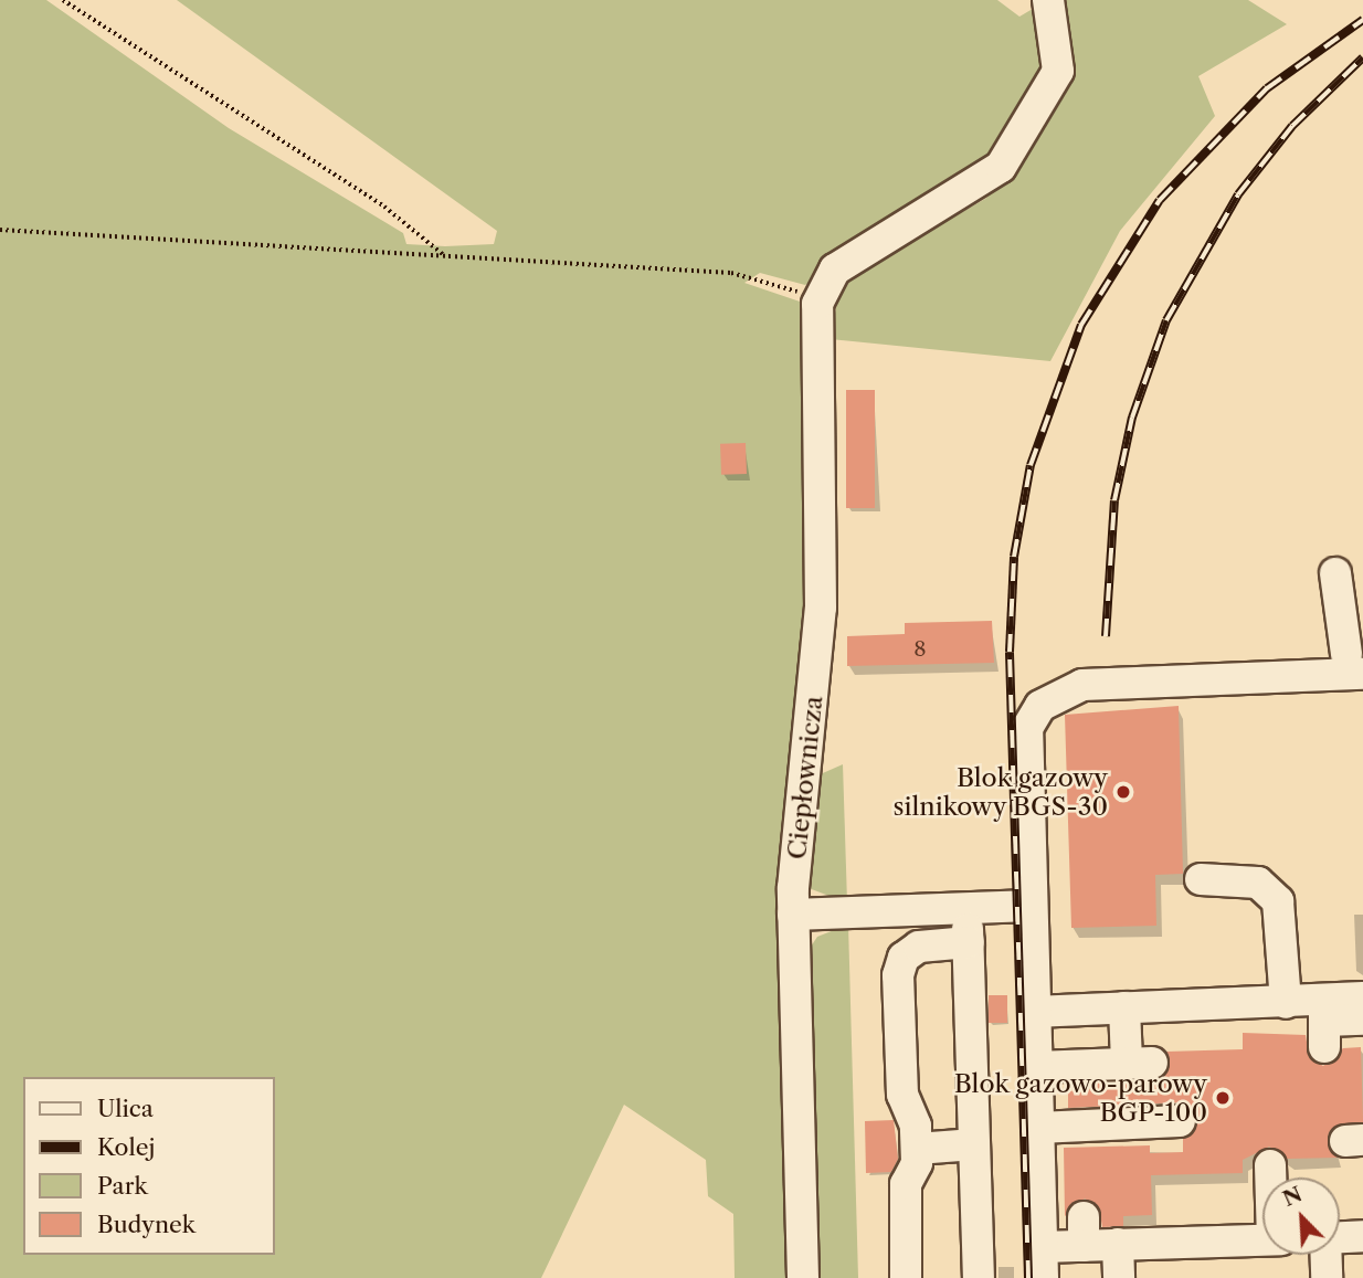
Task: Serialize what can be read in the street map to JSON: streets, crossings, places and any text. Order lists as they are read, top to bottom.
{
  "streets": {
    "street": ["Ciepłownicza"]
  },
  "places": ["Blok gazowy silnikowy BGS-30", "Blok gazowo-parowy BGP-100"],
  "house_numbers": ["8"],
  "legend": [
    "Ulica",
    "Kolej",
    "Park",
    "Budynek"
  ],
  "north": "top left"
}
